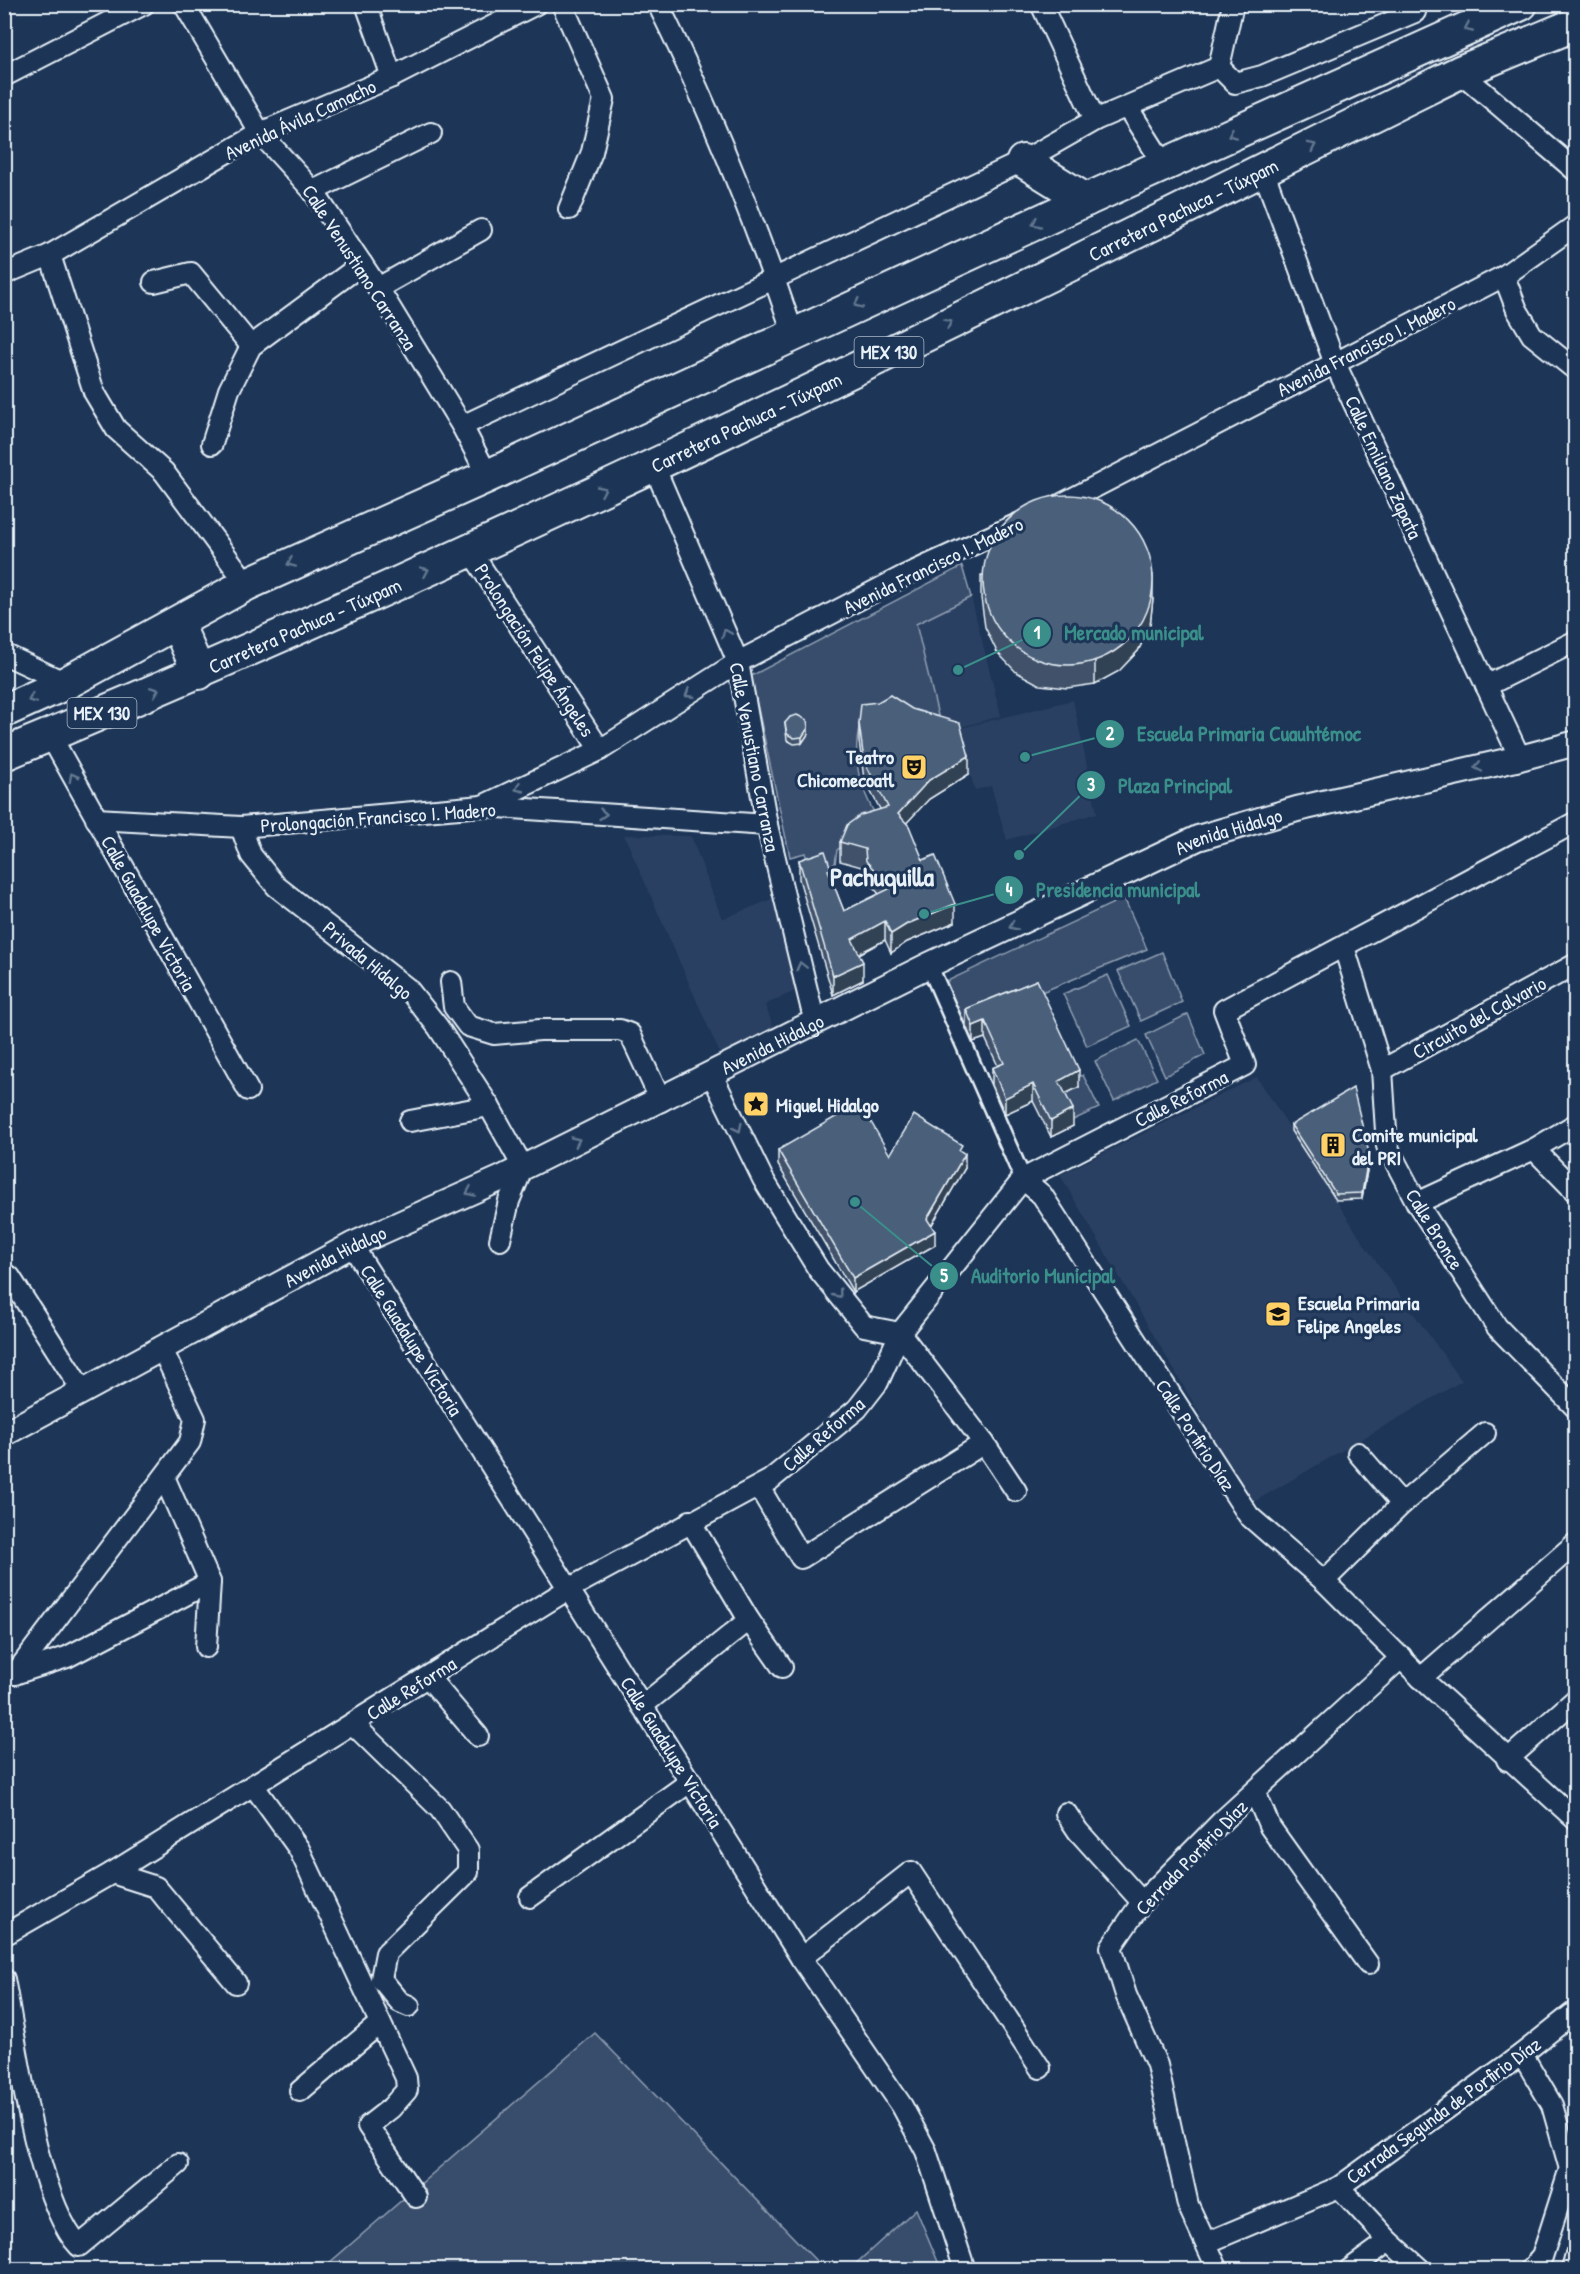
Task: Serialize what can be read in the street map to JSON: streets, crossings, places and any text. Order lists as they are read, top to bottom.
{
  "streets": {
    "main road": ["Carretera Pachuca - Túxpam", "MEX 130"],
    "street": [
      "Avenida Ávila Camacho",
      "Calle Venustiano Carranza",
      "Avenida Francisco I. Madero",
      "Calle Emiliano Zapata",
      "Prolongación Felipe Ángeles",
      "Prolongación Francisco I. Madero",
      "Avenida Hidalgo",
      "Calle Guadalupe Victoria",
      "Privada Hidalgo",
      "Circuito del Calvario",
      "Calle Reforma",
      "Calle Bronce",
      "Calle Porfirio Díaz",
      "Cerrada Porfirio Díaz",
      "Cerrada Segunda de Porfirio Díaz"
    ]
  },
  "crossings": [
    ["Avenida Ávila Camacho", "Calle Venustiano Carranza"],
    ["Carretera Pachuca - Túxpam", "Calle Venustiano Carranza"],
    ["Carretera Pachuca - Túxpam", "Calle Emiliano Zapata"],
    ["Carretera Pachuca - Túxpam", "Prolongación Felipe Ángeles"],
    ["Carretera Pachuca - Túxpam", "Calle Guadalupe Victoria"],
    ["Calle Venustiano Carranza", "Avenida Francisco I. Madero"],
    ["Calle Venustiano Carranza", "MEX 130"],
    ["Calle Venustiano Carranza", "Prolongación Francisco I. Madero"],
    ["Calle Venustiano Carranza", "Avenida Hidalgo"],
    ["Avenida Francisco I. Madero", "Calle Emiliano Zapata"],
    ["Avenida Francisco I. Madero", "Prolongación Felipe Ángeles"],
    ["Avenida Francisco I. Madero", "Prolongación Francisco I. Madero"],
    ["Calle Emiliano Zapata", "Avenida Hidalgo"],
    ["Prolongación Francisco I. Madero", "Calle Guadalupe Victoria"],
    ["Prolongación Francisco I. Madero", "Privada Hidalgo"],
    ["Avenida Hidalgo", "Calle Guadalupe Victoria"],
    ["Avenida Hidalgo", "Privada Hidalgo"],
    ["Avenida Hidalgo", "Calle Porfirio Díaz"],
    ["Calle Guadalupe Victoria", "Calle Reforma"],
    ["Circuito del Calvario", "Calle Bronce"],
    ["Calle Reforma", "Calle Bronce"],
    ["Calle Reforma", "Calle Porfirio Díaz"],
    ["Calle Porfirio Díaz", "Cerrada Porfirio Díaz"]
  ],
  "one_way": ["Calle Venustiano Carranza", "Prolongación Francisco I. Madero"],
  "districts": ["Pachuquilla"],
  "places": {
    "other": [
      "Mercado municipal",
      "Escuela Primaria Cuauhtémoc",
      "Plaza Principal",
      "Presidencia municipal",
      "Auditorio Municipal"
    ],
    "theatre": ["Teatro Chicomecoatl"],
    "place": ["Miguel Hidalgo"],
    "building": ["Comite municipal del PRI"],
    "school or university": ["Escuela Primaria Felipe Angeles"]
  }
}
